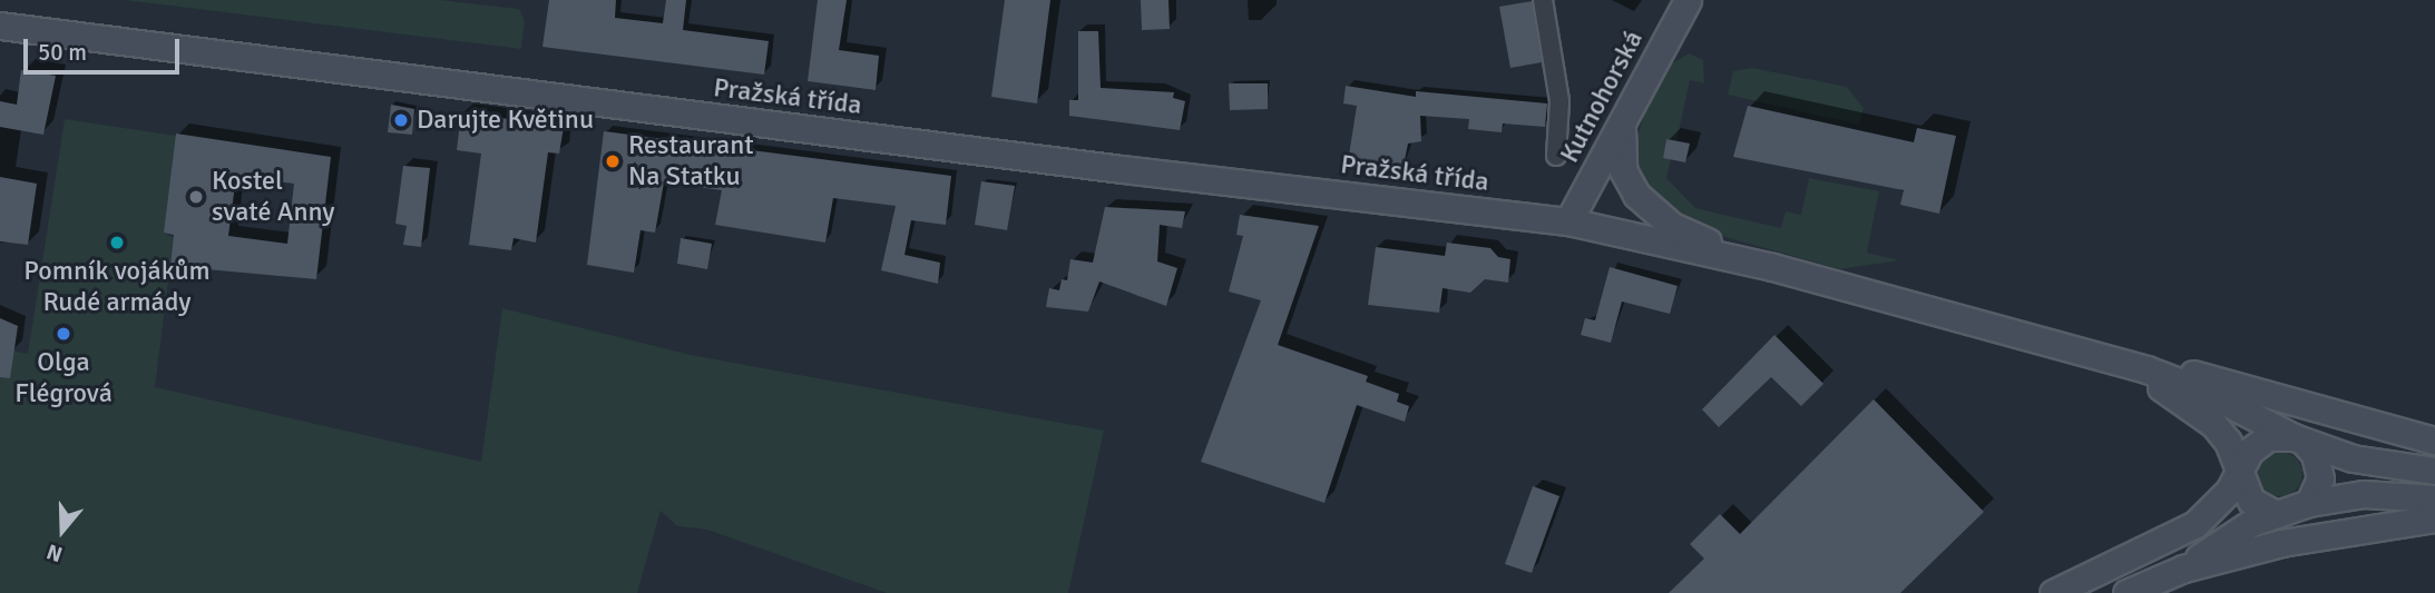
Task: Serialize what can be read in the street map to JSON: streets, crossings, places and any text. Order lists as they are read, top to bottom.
{
  "streets": {
    "main road": ["Pražská třída", "Kutnohorská"]
  },
  "crossings": [
    ["Pražská třída", "Kutnohorská"]
  ],
  "places": [
    "Darujte Květinu",
    "Restaurant Na Statku",
    "Kostel svaté Anny",
    "Pomník vojákům Rudé armády",
    "Olga Flégrová"
  ],
  "scale_bar": "50 m",
  "north": "bottom"
}
